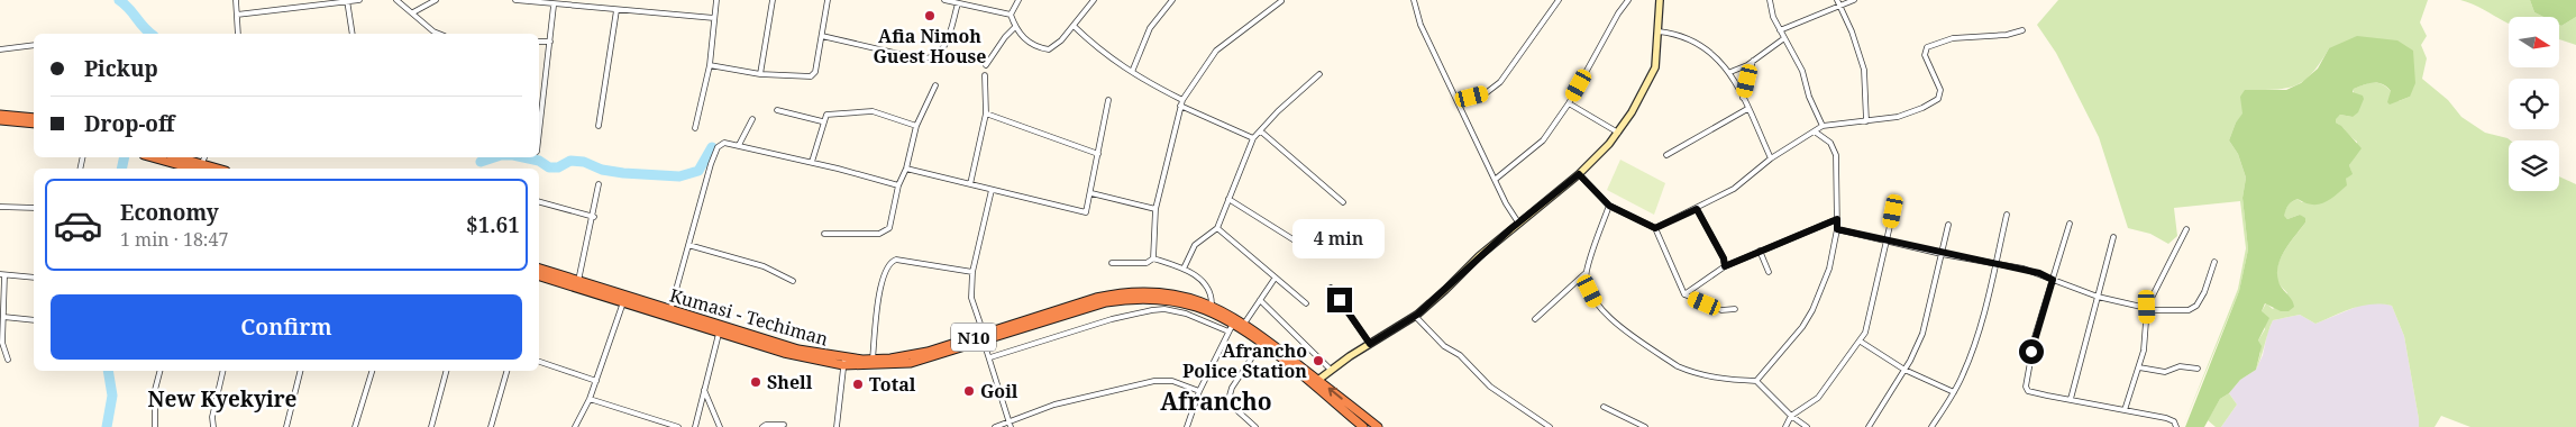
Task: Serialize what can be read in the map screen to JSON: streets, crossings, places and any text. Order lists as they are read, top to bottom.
{
  "streets": {
    "highway": ["Kumasi - Techiman", "N10"]
  },
  "crossings": [
    ["Kumasi - Techiman", "N10"]
  ],
  "districts": ["New Kyekyire", "Afrancho"],
  "places": [
    "Afia Nimoh Guest House",
    "Afrancho Police Station",
    "Shell",
    "Total",
    "Goil"
  ],
  "north": "right",
  "page": {
    "banner": ["Pickup", "Drop-off"],
    "list": [
      {
        "name": "Economy",
        "note": "1 min · 18:47",
        "value": "$1.61"
      }
    ],
    "bubble": "4 min",
    "buttons": "Confirm"
  }
}
